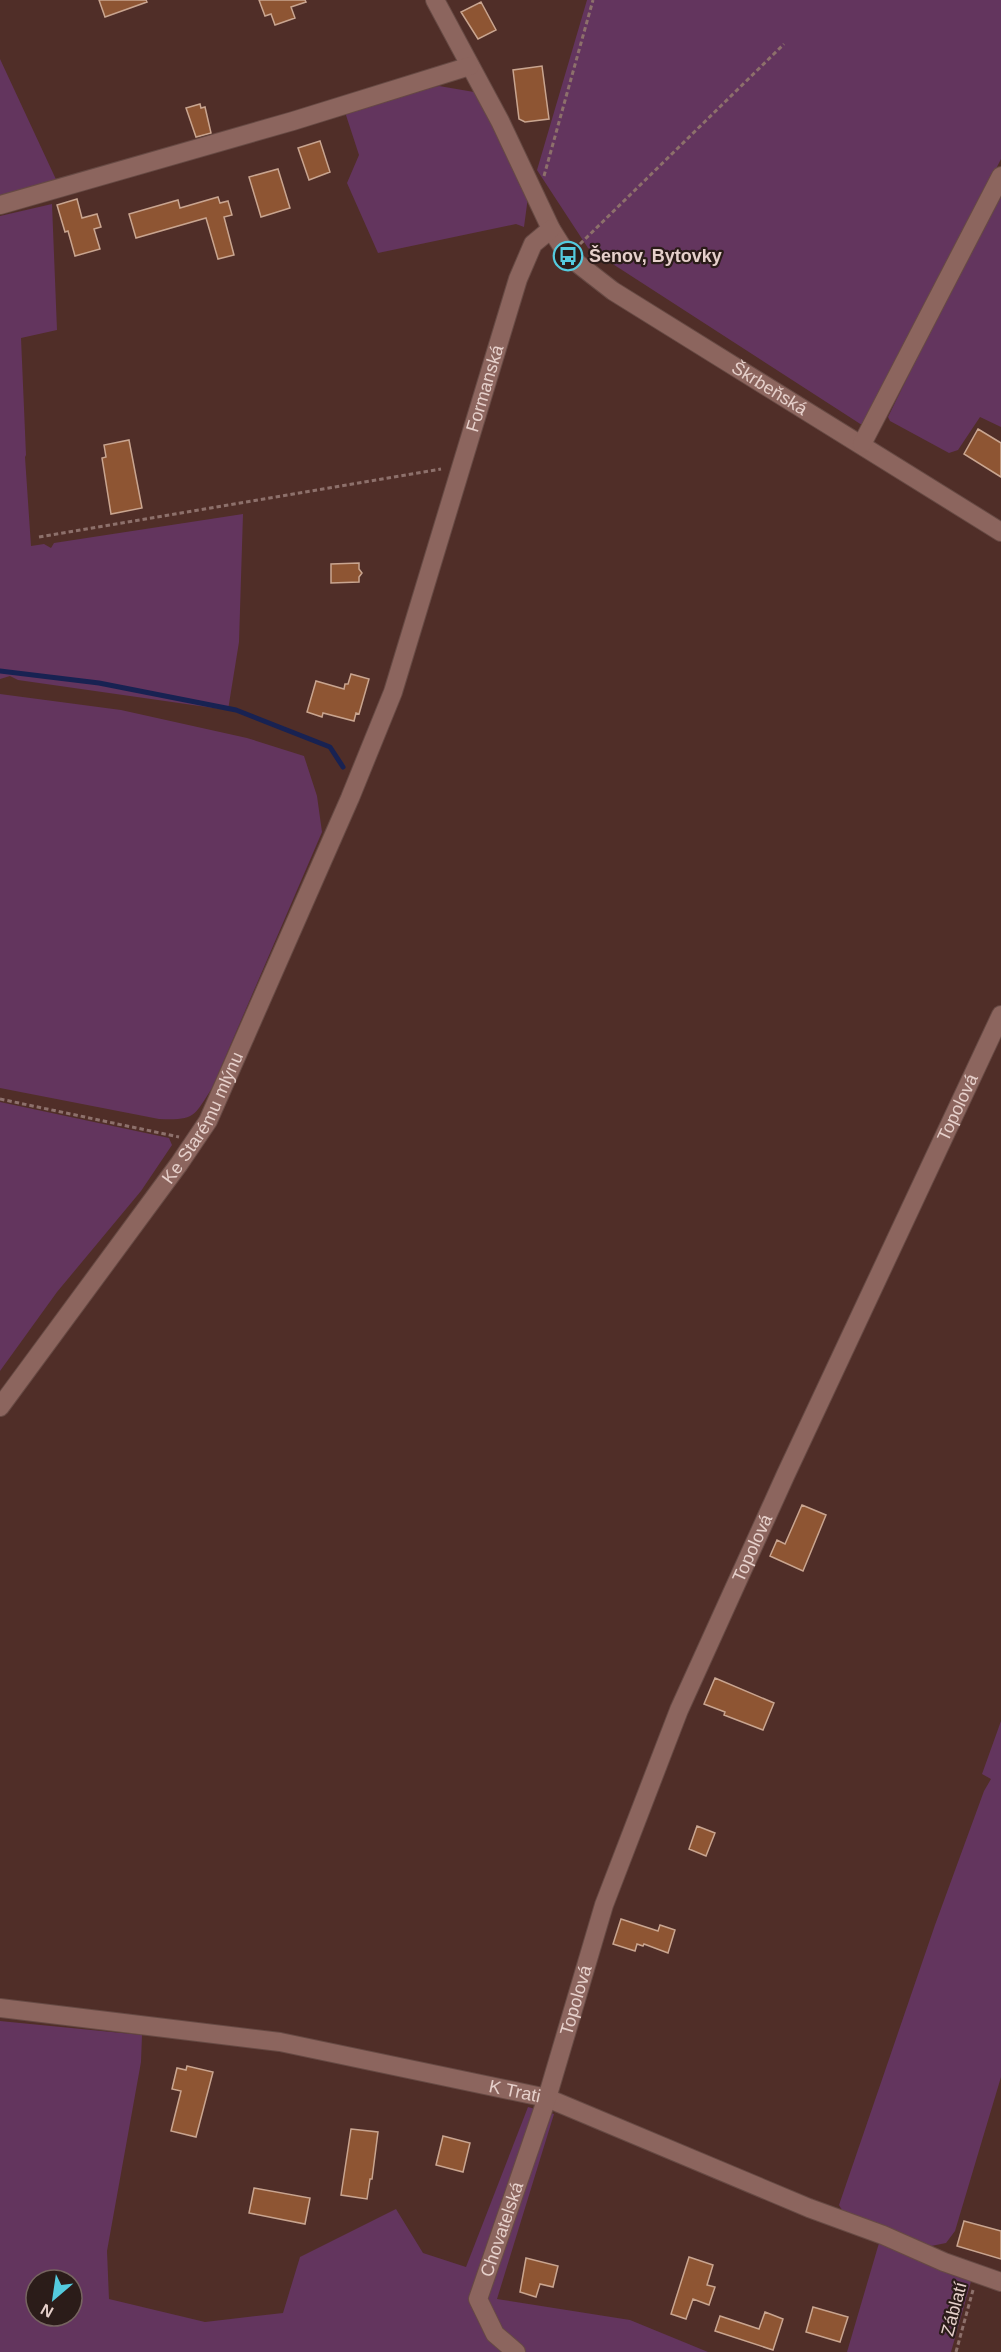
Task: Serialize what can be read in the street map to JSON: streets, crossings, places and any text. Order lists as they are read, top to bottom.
{
  "streets": {
    "street": [
      "Škrbeňská",
      "Formanská",
      "Topolová",
      "Ke Starému mlýnu",
      "K Trati",
      "Chovatelská"
    ],
    "path": ["Záblatí"]
  },
  "crossings": [
    ["Škrbeňská", "Formanská"],
    ["Formanská", "Ke Starému mlýnu"],
    ["Topolová", "K Trati"],
    ["Topolová", "Chovatelská"],
    ["K Trati", "Chovatelská"],
    ["K Trati", "Záblatí"]
  ],
  "places": {
    "bus stop": ["Šenov, Bytovky"]
  },
  "north": "bottom left"
}
